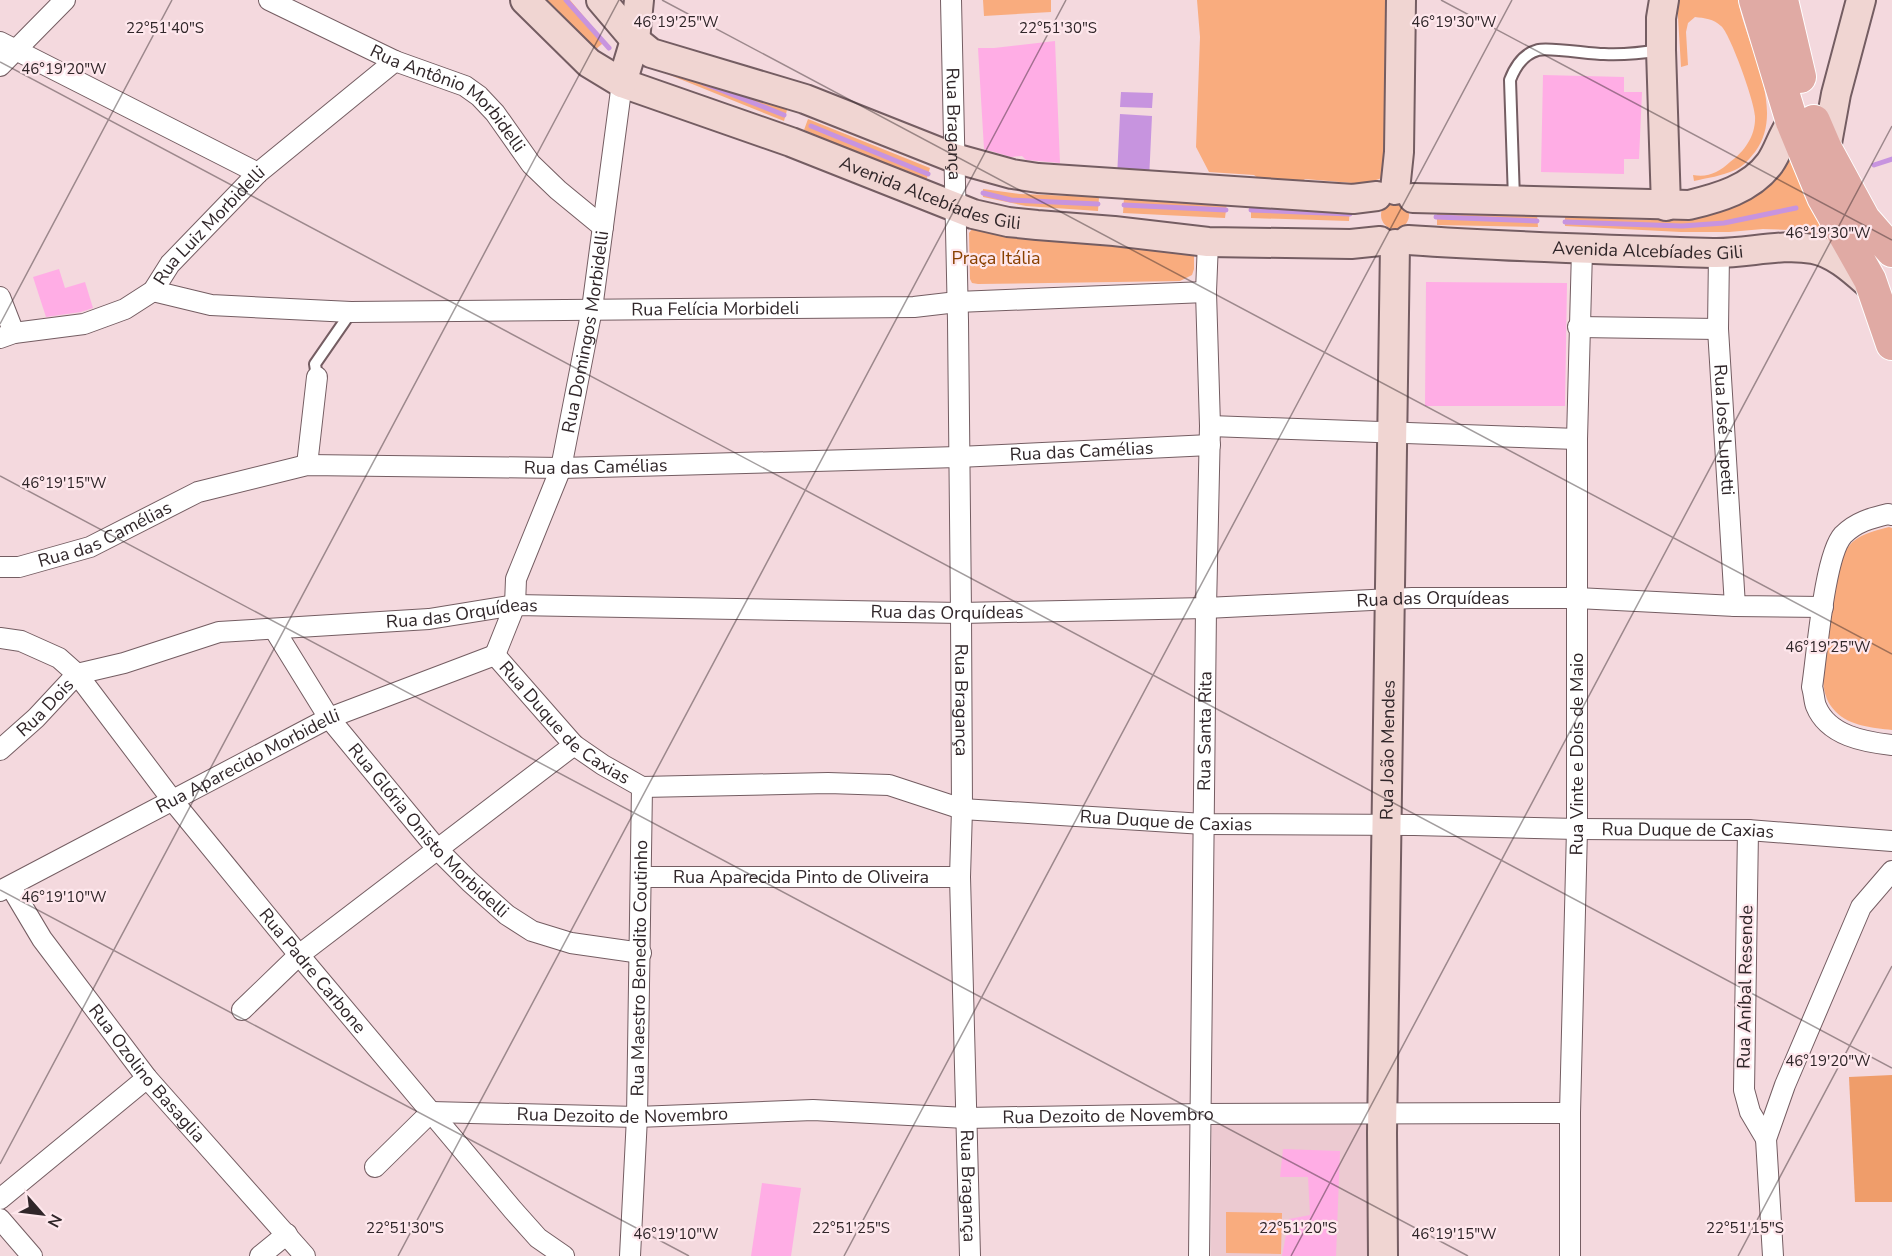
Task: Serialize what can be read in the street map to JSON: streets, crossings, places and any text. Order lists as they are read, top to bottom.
{
  "streets": {
    "street": [
      "Rua Antônio Morbidelli",
      "Rua Bragança",
      "Avenida Alcebíades Gili",
      "Rua Luiz Morbidelli",
      "Rua Felícia Morbideli",
      "Rua Domingos Morbidelli",
      "Rua José Lupetti",
      "Rua das Camélias",
      "Rua das Orquídeas",
      "Rua Dois",
      "Rua Duque de Caxias",
      "Rua Santa Rita",
      "Rua João Mendes",
      "Rua Vinte e Dois de Maio",
      "Rua Aparecido Morbidelli",
      "Rua Glória Onisto Morbidelli",
      "Rua Aparecida Pinto de Oliveira",
      "Rua Maestro Benedito Coutinho",
      "Rua Padre Carbone",
      "Rua Aníbal Resende",
      "Rua Ozolino Basaglia",
      "Rua Dezoito de Novembro"
    ]
  },
  "crossings": [
    ["Rua Antônio Morbidelli", "Rua Luiz Morbidelli"],
    ["Rua Antônio Morbidelli", "Rua Domingos Morbidelli"],
    ["Rua Bragança", "Avenida Alcebíades Gili"],
    ["Rua Bragança", "Rua Felícia Morbideli"],
    ["Rua Bragança", "Rua das Camélias"],
    ["Rua Bragança", "Rua das Orquídeas"],
    ["Rua Bragança", "Rua Duque de Caxias"],
    ["Rua Bragança", "Rua Aparecida Pinto de Oliveira"],
    ["Rua Bragança", "Rua Dezoito de Novembro"],
    ["Avenida Alcebíades Gili", "Rua Domingos Morbidelli"],
    ["Avenida Alcebíades Gili", "Rua José Lupetti"],
    ["Avenida Alcebíades Gili", "Rua Santa Rita"],
    ["Avenida Alcebíades Gili", "Rua João Mendes"],
    ["Avenida Alcebíades Gili", "Rua Vinte e Dois de Maio"],
    ["Rua Luiz Morbidelli", "Rua Felícia Morbideli"],
    ["Rua Felícia Morbideli", "Rua Domingos Morbidelli"],
    ["Rua Felícia Morbideli", "Rua Santa Rita"],
    ["Rua Domingos Morbidelli", "Rua das Camélias"],
    ["Rua Domingos Morbidelli", "Rua das Orquídeas"],
    ["Rua Domingos Morbidelli", "Rua Duque de Caxias"],
    ["Rua Domingos Morbidelli", "Rua Aparecido Morbidelli"],
    ["Rua José Lupetti", "Rua das Orquídeas"],
    ["Rua das Camélias", "Rua Santa Rita"],
    ["Rua das Camélias", "Rua João Mendes"],
    ["Rua das Camélias", "Rua Vinte e Dois de Maio"],
    ["Rua das Orquídeas", "Rua Dois"],
    ["Rua das Orquídeas", "Rua Santa Rita"],
    ["Rua das Orquídeas", "Rua João Mendes"],
    ["Rua das Orquídeas", "Rua Vinte e Dois de Maio"],
    ["Rua das Orquídeas", "Rua Glória Onisto Morbidelli"],
    ["Rua das Orquídeas", "Rua Padre Carbone"],
    ["Rua Dois", "Rua Padre Carbone"],
    ["Rua Duque de Caxias", "Rua Santa Rita"],
    ["Rua Duque de Caxias", "Rua João Mendes"],
    ["Rua Duque de Caxias", "Rua Vinte e Dois de Maio"],
    ["Rua Duque de Caxias", "Rua Aparecido Morbidelli"],
    ["Rua Duque de Caxias", "Rua Maestro Benedito Coutinho"],
    ["Rua Duque de Caxias", "Rua Aníbal Resende"],
    ["Rua Santa Rita", "Rua Dezoito de Novembro"],
    ["Rua João Mendes", "Rua Dezoito de Novembro"],
    ["Rua Vinte e Dois de Maio", "Rua Dezoito de Novembro"],
    ["Rua Aparecido Morbidelli", "Rua Glória Onisto Morbidelli"],
    ["Rua Aparecido Morbidelli", "Rua Padre Carbone"],
    ["Rua Aparecido Morbidelli", "Rua Ozolino Basaglia"],
    ["Rua Glória Onisto Morbidelli", "Rua Maestro Benedito Coutinho"],
    ["Rua Aparecida Pinto de Oliveira", "Rua Maestro Benedito Coutinho"],
    ["Rua Maestro Benedito Coutinho", "Rua Dezoito de Novembro"],
    ["Rua Padre Carbone", "Rua Dezoito de Novembro"]
  ],
  "parks": ["Praça Itália"],
  "north": "bottom right",
  "coordinates": [
    "46°19'25\"W",
    "46°19'30\"W",
    "22°51'40\"S",
    "22°51'30\"S",
    "46°19'20\"W",
    "46°19'15\"W",
    "46°19'10\"W",
    "22°51'25\"S",
    "22°51'20\"S",
    "22°51'15\"S"
  ]
}
